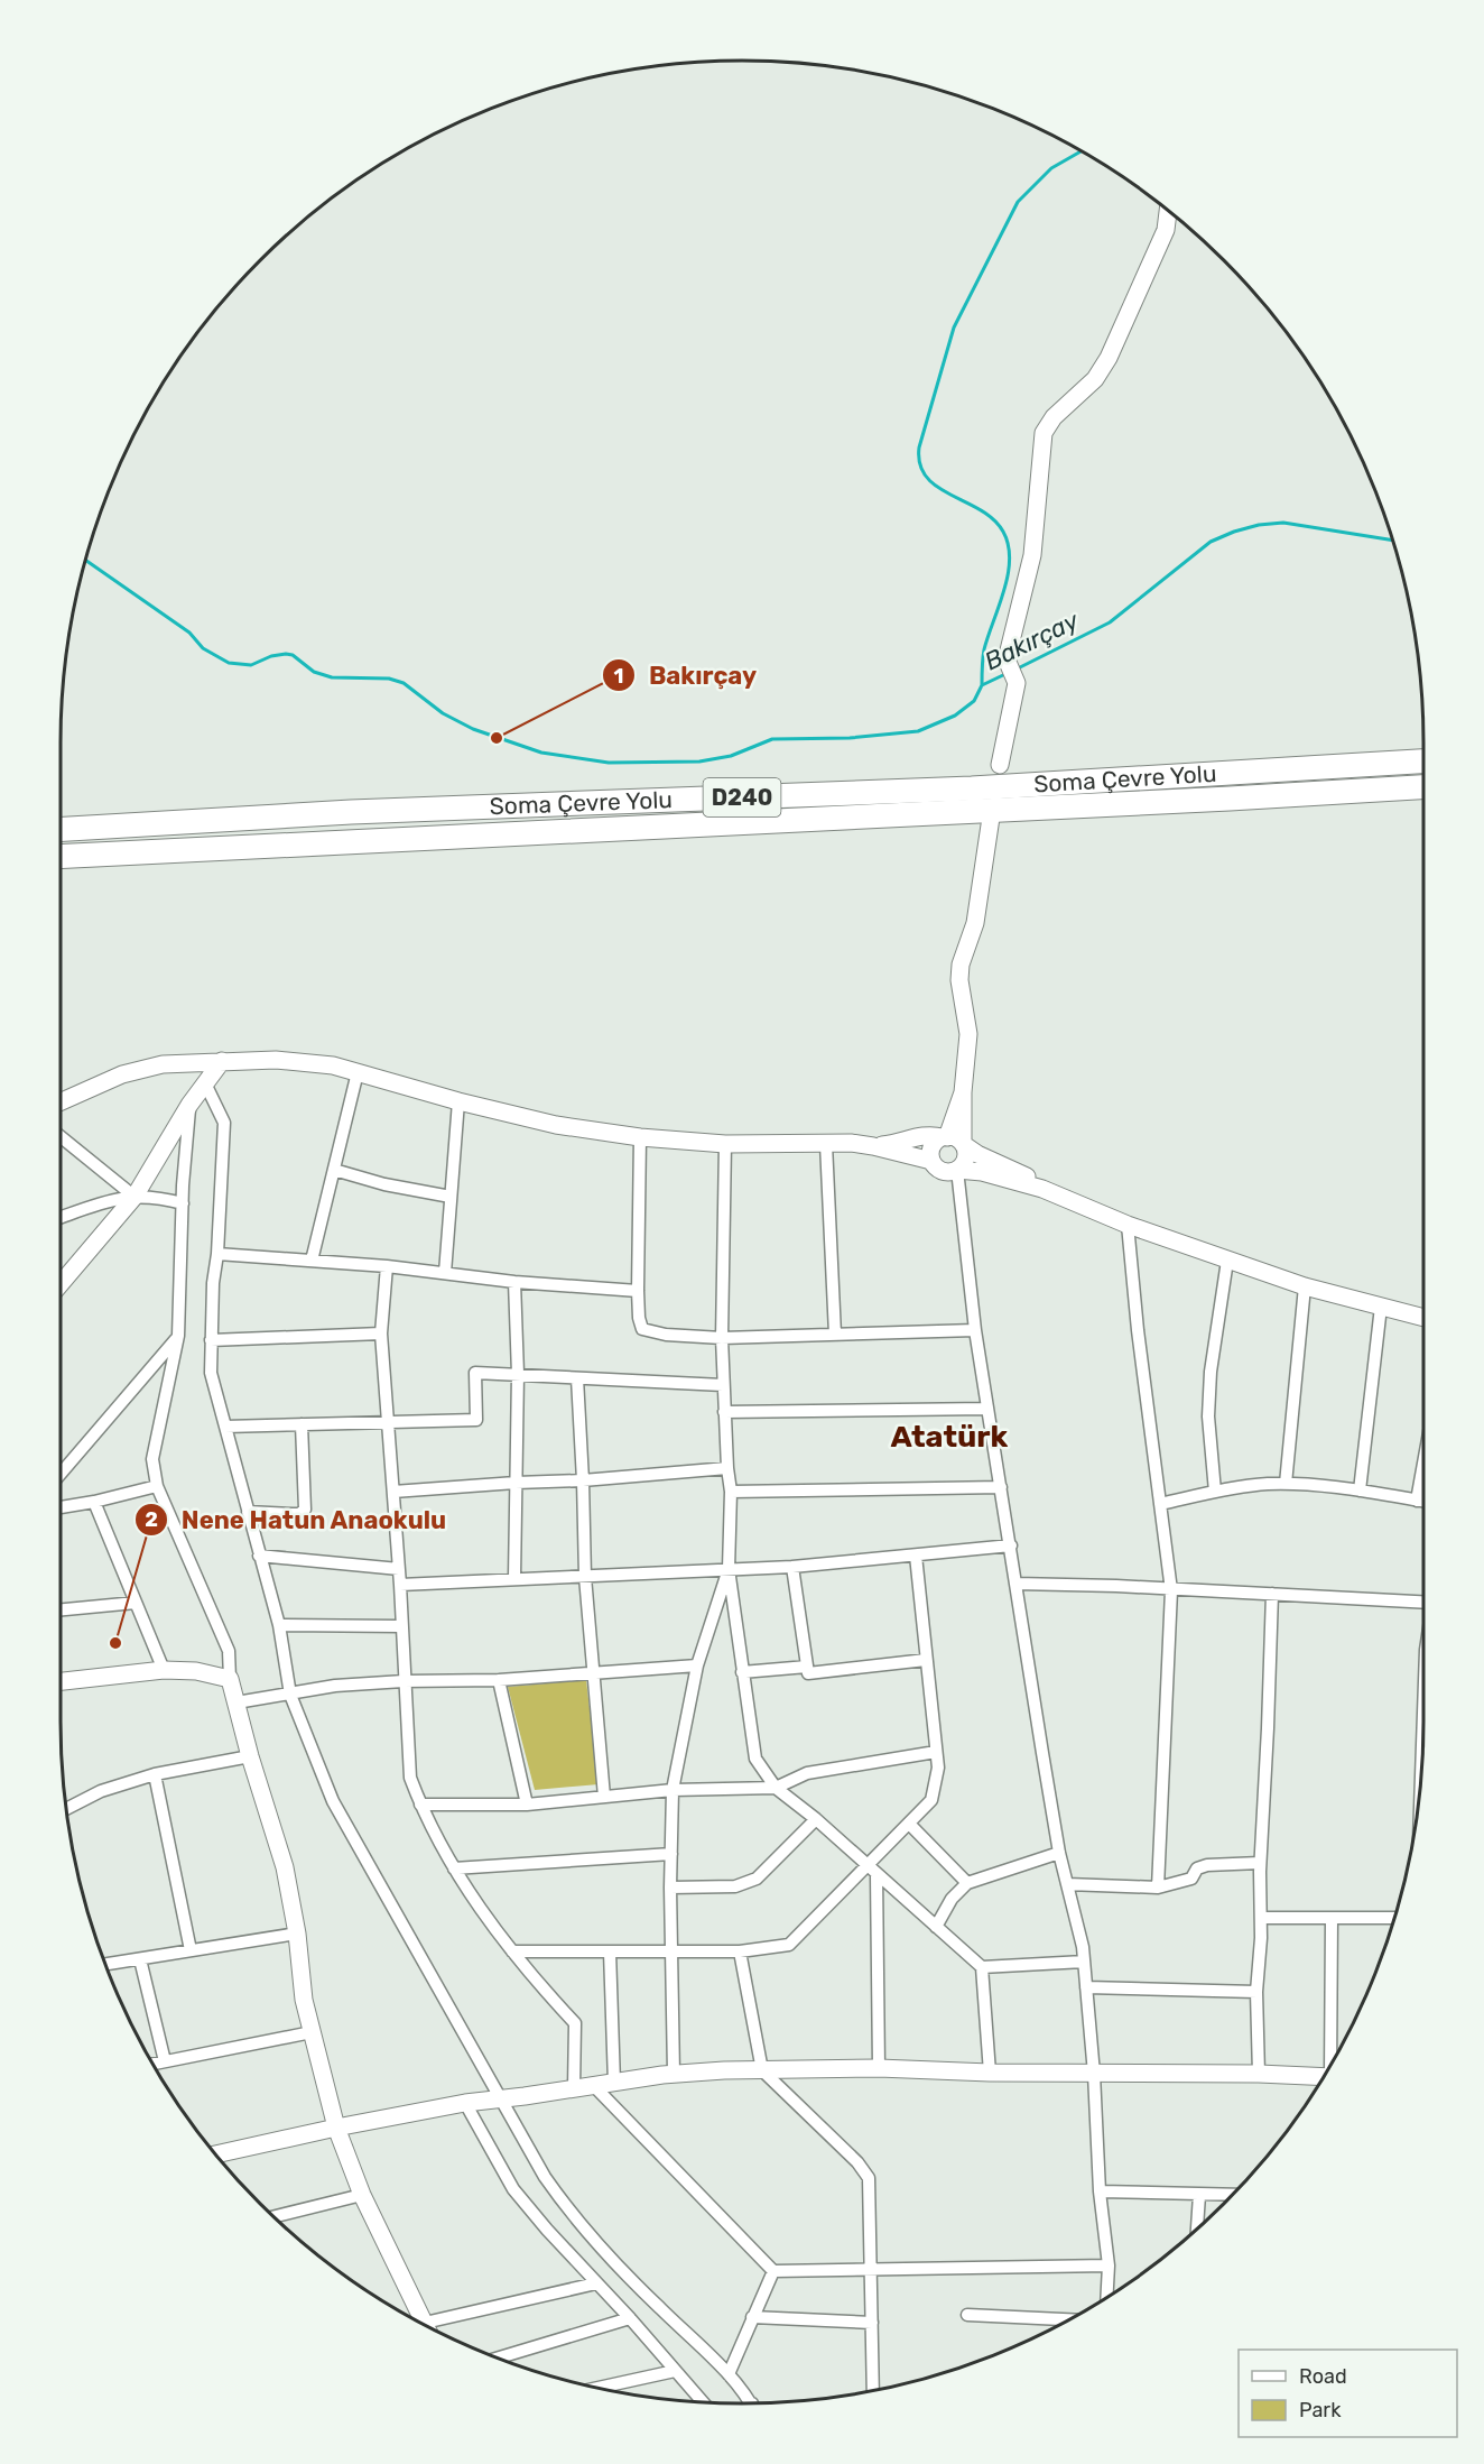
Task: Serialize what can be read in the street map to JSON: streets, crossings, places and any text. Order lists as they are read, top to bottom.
{
  "streets": {
    "highway": ["Soma Çevre Yolu", "D240"]
  },
  "districts": ["Atatürk"],
  "water": ["Bakırçay"],
  "places": ["Bakırçay", "Nene Hatun Anaokulu"],
  "legend": ["Road", "Park"]
}
